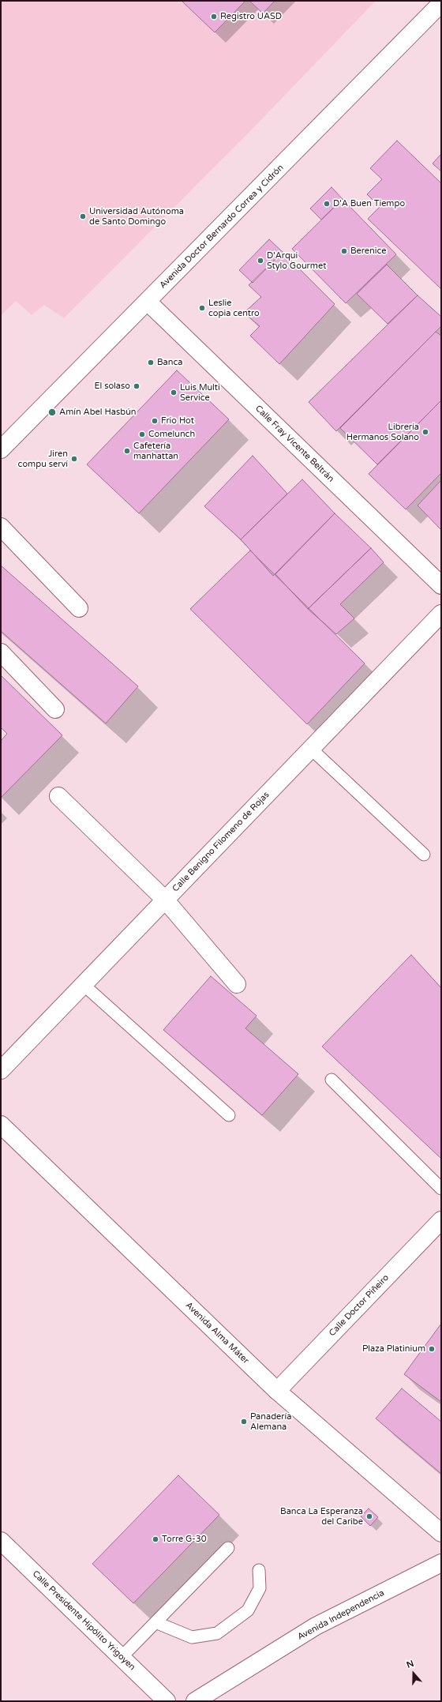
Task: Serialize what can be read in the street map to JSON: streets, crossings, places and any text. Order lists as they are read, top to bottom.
{
  "streets": {
    "street": [
      "Avenida Doctor Bernardo Correa y Cidrón",
      "Calle Fray Vicente Beltrán",
      "Calle Benigno Filomeno de Rojas",
      "Calle Doctor Piñeiro",
      "Avenida Alma Máter",
      "Avenida Independencia",
      "Calle Presidente Hipólito Yrigoyen"
    ]
  },
  "crossings": [
    ["Avenida Doctor Bernardo Correa y Cidrón", "Calle Fray Vicente Beltrán"],
    ["Calle Doctor Piñeiro", "Avenida Alma Máter"]
  ],
  "places": [
    "Registro UASD",
    "D'A Buen Tiempo",
    "Universidad Autónoma de Santo Domingo",
    "Berenice",
    "D'Arqui Stylo Gourmet",
    "Leslie copia centro",
    "Banca",
    "El solaso",
    "Luis Multi Service",
    "Amín Abel Hasbún",
    "Frio Hot",
    "Librería Hermanos Solano",
    "Comelunch",
    "Cafetería manhattan",
    "Jiren compu serví",
    "Plaza Platinium",
    "Panadería Alemana",
    "Banca La Esperanza del Caribe",
    "Torre G-30"
  ],
  "north": "top"
}
